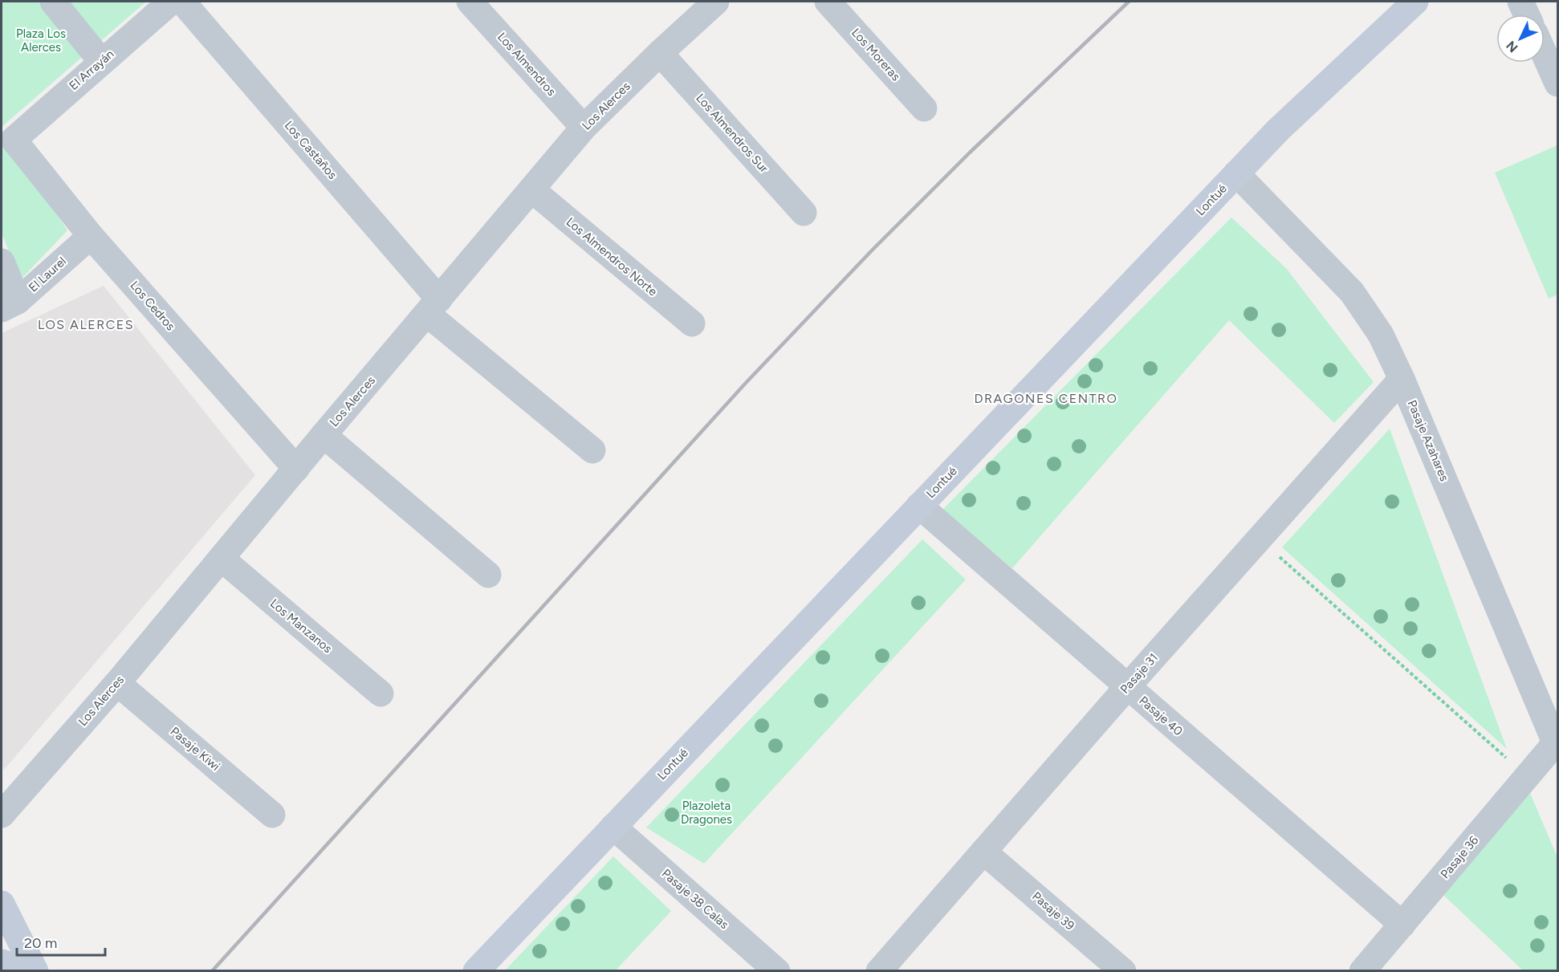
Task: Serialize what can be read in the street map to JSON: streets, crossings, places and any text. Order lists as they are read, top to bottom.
{
  "streets": {
    "street": [
      "Los Moreras",
      "Los Almendros",
      "El Arrayán",
      "Los Alerces",
      "Los Almendros Sur",
      "Los Castaños",
      "Lontué",
      "Los Almendros Norte",
      "El Laurel",
      "Los Cedros",
      "Pasaje Azahares",
      "Los Manzanos",
      "Pasaje 31",
      "Pasaje 40",
      "Pasaje Kiwi",
      "Pasaje 36",
      "Pasaje 38 Calas",
      "Pasaje 39"
    ]
  },
  "crossings": [
    ["Los Almendros", "Los Alerces"],
    ["El Arrayán", "Los Cedros"],
    ["Los Alerces", "Los Almendros Sur"],
    ["Los Alerces", "Los Castaños"],
    ["Los Alerces", "Los Almendros Norte"],
    ["Los Alerces", "Los Cedros"],
    ["Los Alerces", "Los Manzanos"],
    ["Los Alerces", "Pasaje Kiwi"],
    ["Lontué", "Pasaje Azahares"],
    ["Lontué", "Pasaje 40"],
    ["Lontué", "Pasaje 38 Calas"],
    ["El Laurel", "Los Cedros"],
    ["Pasaje Azahares", "Pasaje 31"],
    ["Pasaje Azahares", "Pasaje 36"],
    ["Pasaje 31", "Pasaje 40"],
    ["Pasaje 31", "Pasaje 39"],
    ["Pasaje 40", "Pasaje 36"]
  ],
  "districts": ["LOS ALERCES", "DRAGONES CENTRO"],
  "parks": ["Plaza Los Alerces", "Plazoleta Dragones"],
  "scale_bar": "20 m",
  "north": "bottom left"
}
